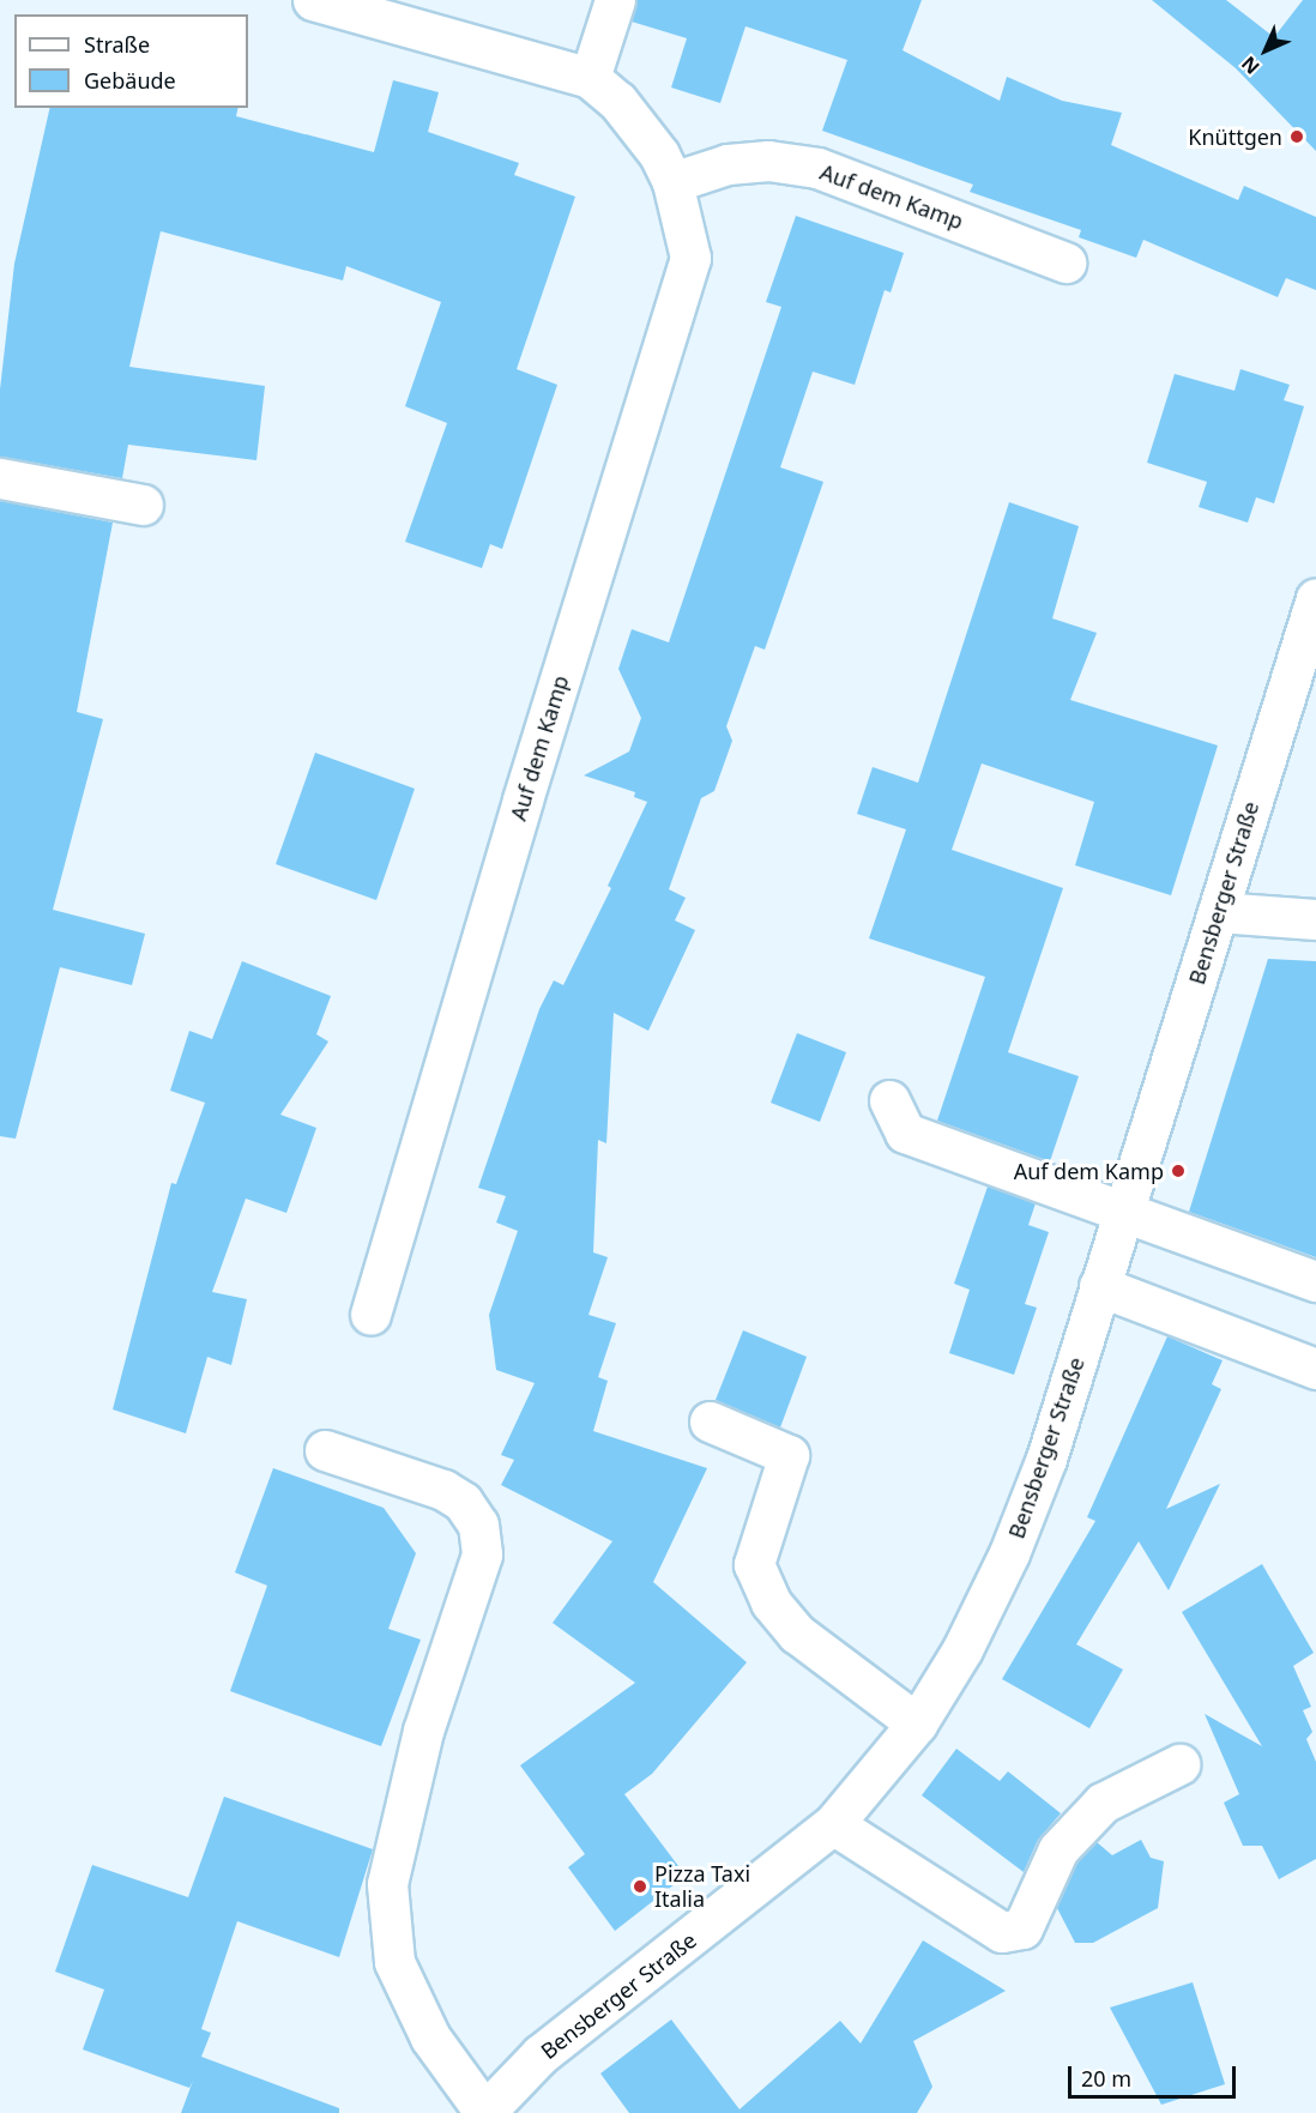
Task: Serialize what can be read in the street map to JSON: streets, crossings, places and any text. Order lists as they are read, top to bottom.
{
  "streets": {
    "street": ["Auf dem Kamp", "Bensberger Straße"]
  },
  "places": ["Knüttgen", "Auf dem Kamp", "Pizza Taxi Italia"],
  "legend": ["Straße", "Gebäude"],
  "scale_bar": "20 m",
  "north": "bottom left"
}
